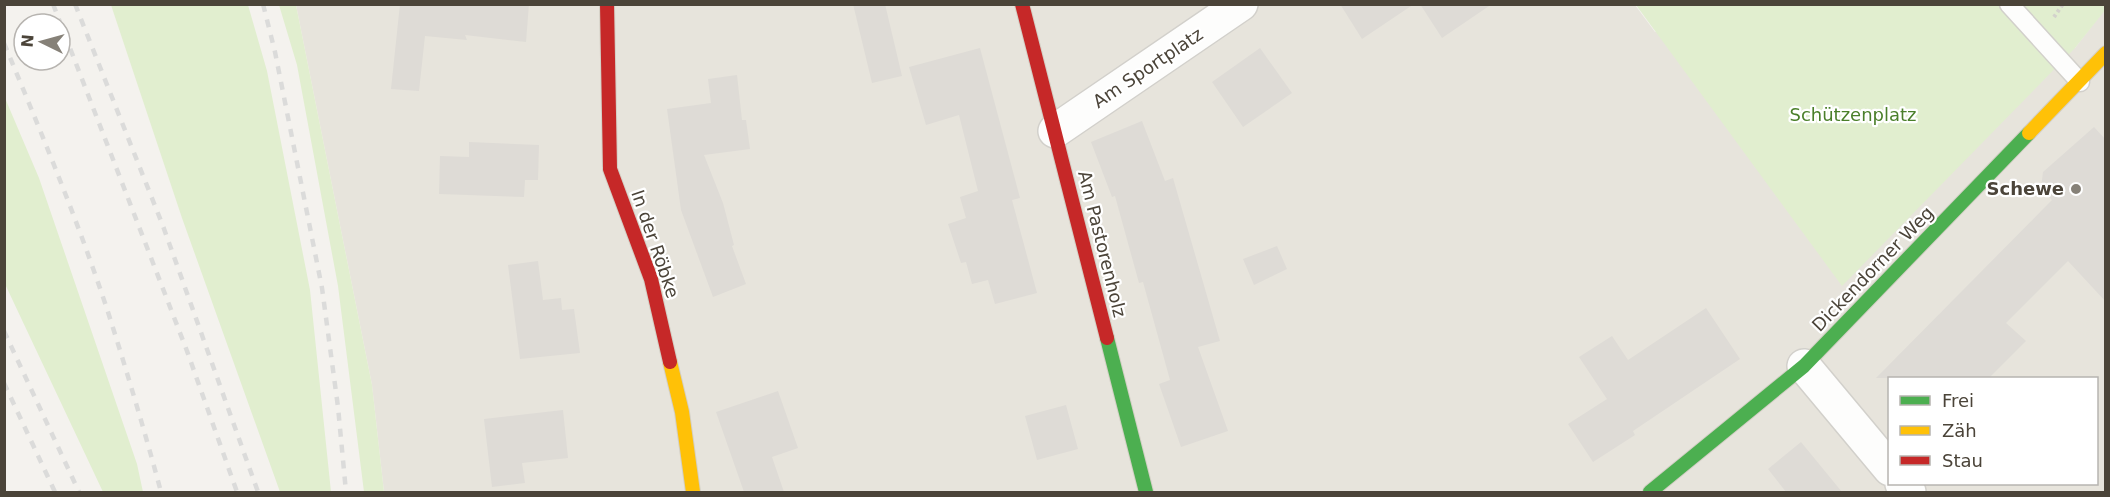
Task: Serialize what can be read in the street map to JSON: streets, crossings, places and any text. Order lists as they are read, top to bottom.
{
  "streets": {
    "street": [
      "Am Sportplatz",
      "In der Röbke",
      "Am Pastorenholz",
      "Dickendorner Weg"
    ]
  },
  "crossings": [
    ["Am Sportplatz", "Am Pastorenholz"]
  ],
  "parks": ["Schützenplatz"],
  "places": ["Schewe"],
  "legend": ["Frei", "Zäh", "Stau"],
  "north": "left"
}
